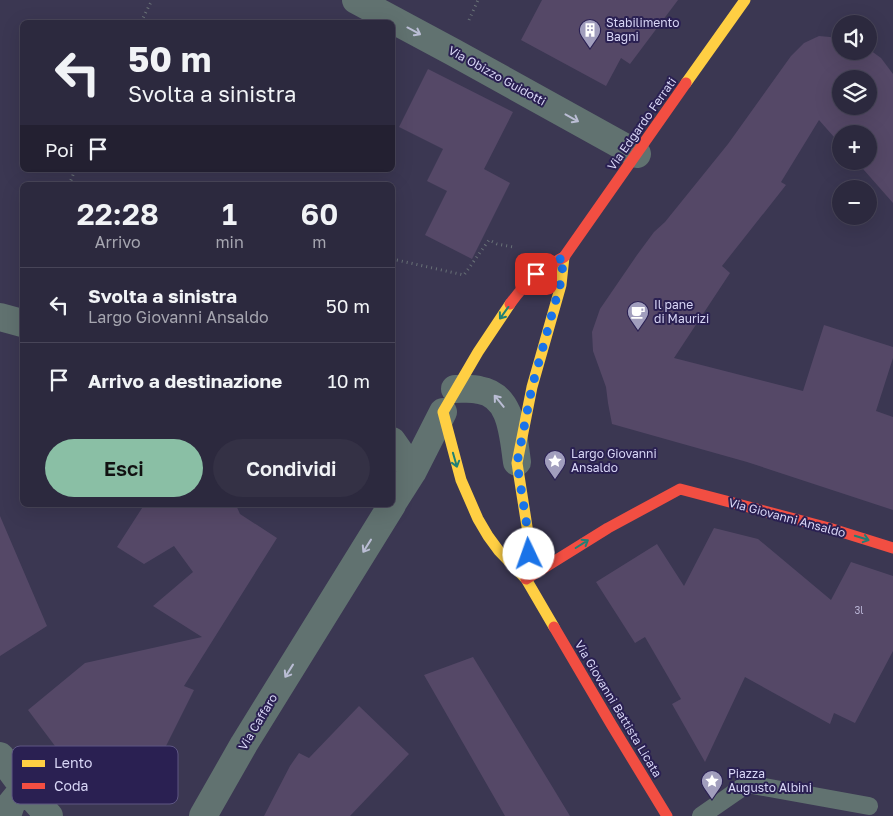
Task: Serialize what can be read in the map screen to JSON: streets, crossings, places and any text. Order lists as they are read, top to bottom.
{
  "streets": {
    "street": [
      "Via Obizzo Guidotti",
      "Via Edgardo Ferrati",
      "Via Giovanni Ansaldo",
      "Via Giovanni Battista Licata",
      "Via Caffaro"
    ]
  },
  "crossings": [
    ["Via Obizzo Guidotti", "Via Edgardo Ferrati"],
    ["Via Giovanni Ansaldo", "Via Giovanni Battista Licata"]
  ],
  "one_way": ["Via Obizzo Guidotti", "Via Giovanni Ansaldo", "Via Caffaro"],
  "places": {
    "building": ["Stabilimento Bagni"],
    "cafe": ["Il pane di Maurizi"],
    "place": ["Largo Giovanni Ansaldo", "Piazza Augusto Albini"]
  },
  "house_numbers": ["3l"],
  "legend": ["Lento", "Coda"],
  "page": {
    "map_buttons": ["+", "−"],
    "turn": ["50 m", "Svolta a sinistra"],
    "then": "Poi",
    "eta": [
      "22:28",
      "Arrivo",
      "1",
      "min",
      "60",
      "m"
    ],
    "list": [
      {
        "name": "Svolta a sinistra",
        "note": "Largo Giovanni Ansaldo",
        "value": "50 m"
      },
      {
        "name": "Arrivo a destinazione",
        "value": "10 m"
      }
    ],
    "buttons": ["Esci", "Condividi"]
  }
}
